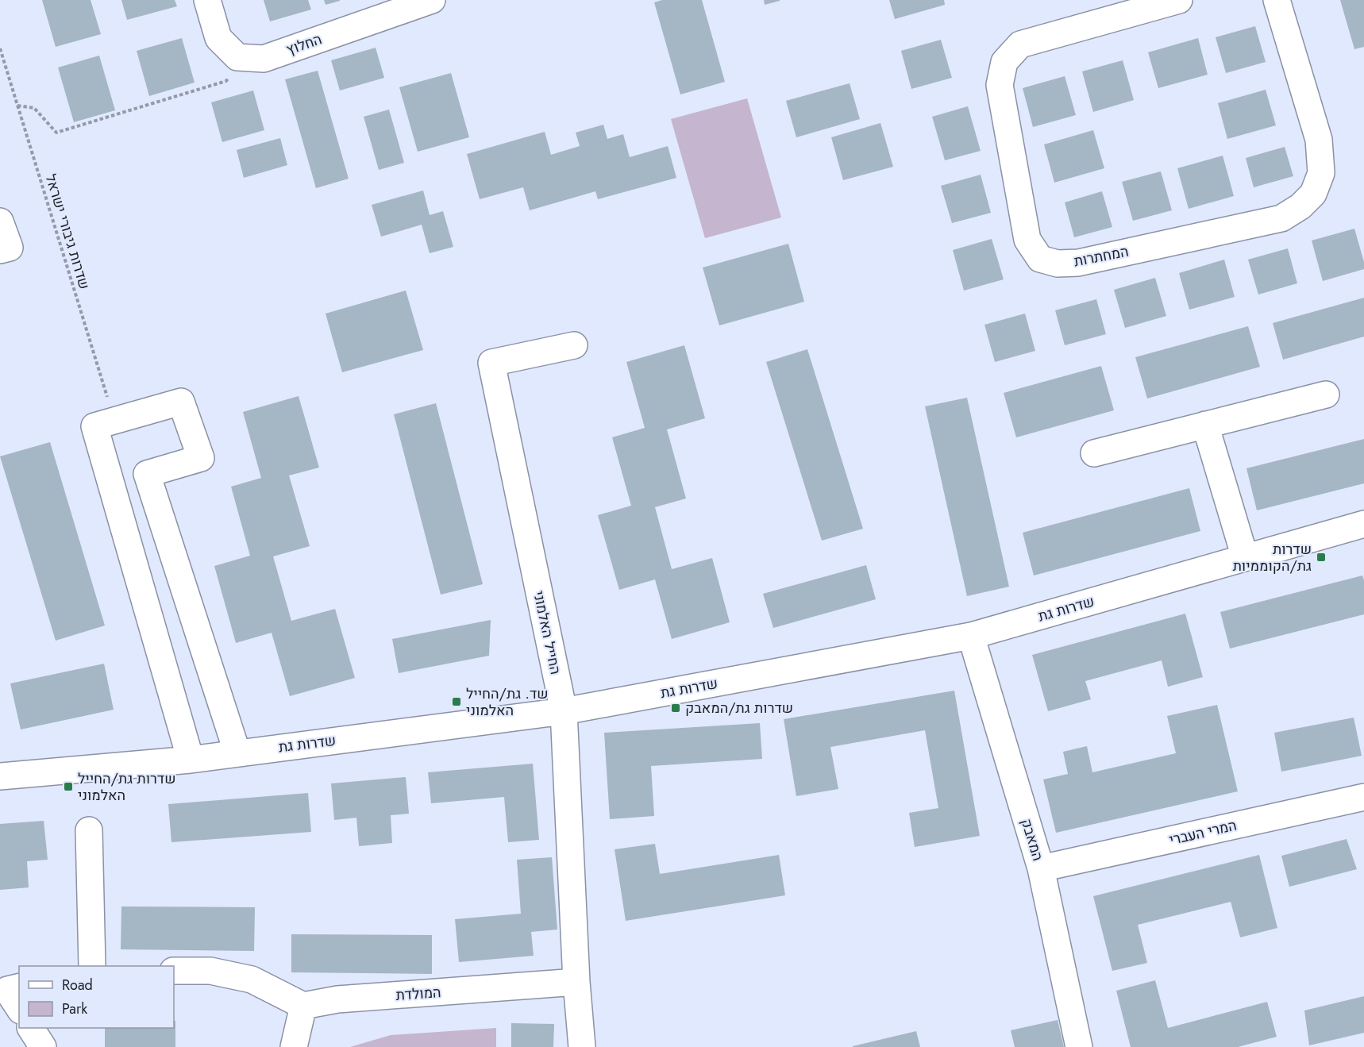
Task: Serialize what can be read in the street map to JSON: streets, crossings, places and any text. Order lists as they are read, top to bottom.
{
  "streets": {
    "street": [
      "החלוץ",
      "המחתרות",
      "שדרות גת",
      "החייל האלמוני",
      "המרי העברי",
      "המאבק",
      "המולדת"
    ],
    "path": ["שדרות גיבורי ישראל"]
  },
  "crossings": [
    ["שדרות גת", "החייל האלמוני"],
    ["שדרות גת", "המאבק"],
    ["החייל האלמוני", "המולדת"],
    ["המרי העברי", "המאבק"]
  ],
  "places": {
    "transit": [
      "שדרות גת/הקוממיות",
      "שד. גת/החייל האלמוני",
      "שדרות גת/המאבק",
      "שדרות גת/החייל האלמוני"
    ]
  },
  "legend": ["Road", "Park"]
}
